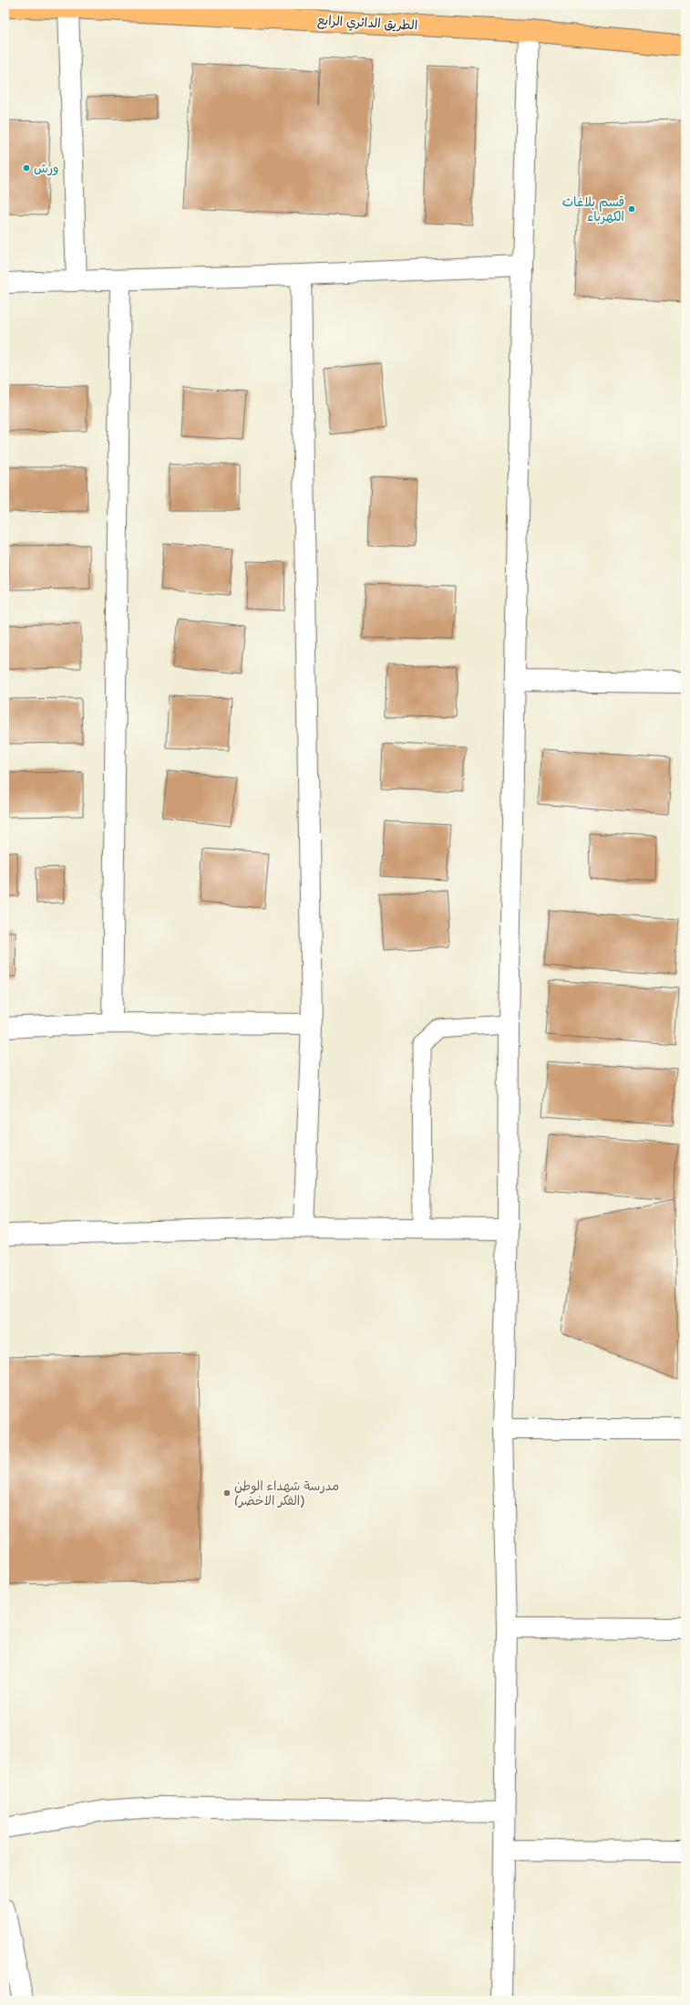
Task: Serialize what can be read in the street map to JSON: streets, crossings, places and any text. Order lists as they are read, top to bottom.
{
  "streets": {
    "main road": ["الطريق الدائري الرابع"]
  },
  "places": ["ورش", "قسم بلاغات الكهرباء", "مدرسة شهداء الوطن (الفكر الاخضر)"]
}
